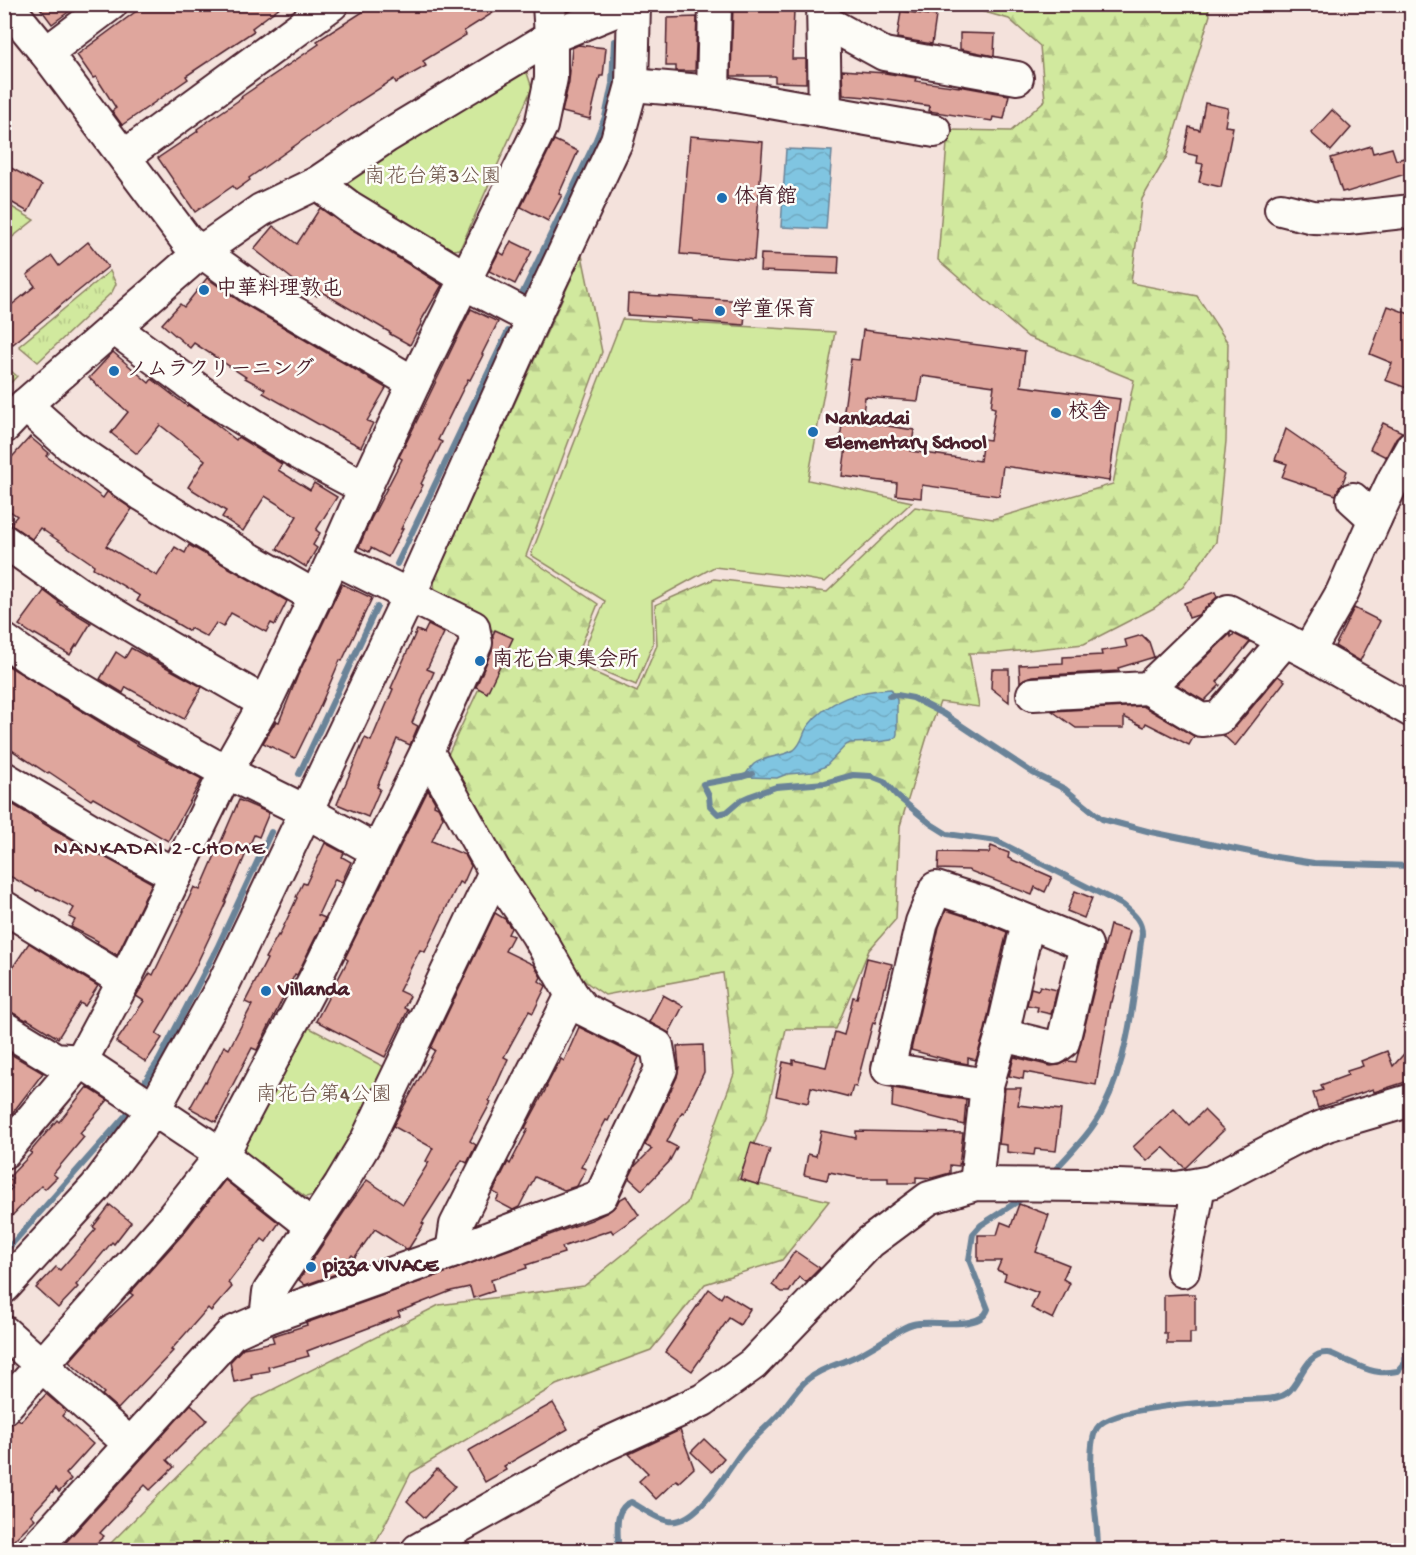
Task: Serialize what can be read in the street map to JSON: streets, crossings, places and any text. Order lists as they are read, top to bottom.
{
  "districts": ["NANKADAI 2-CHOME"],
  "parks": ["南花台第3公園", "南花台第4公園"],
  "places": [
    "体育館",
    "中華料理敦屯",
    "学童保育",
    "ノムラクリーニング",
    "校舎",
    "Nankadai Elementary School",
    "南花台東集会所",
    "Villanda",
    "pizza VIVACE"
  ]
}
